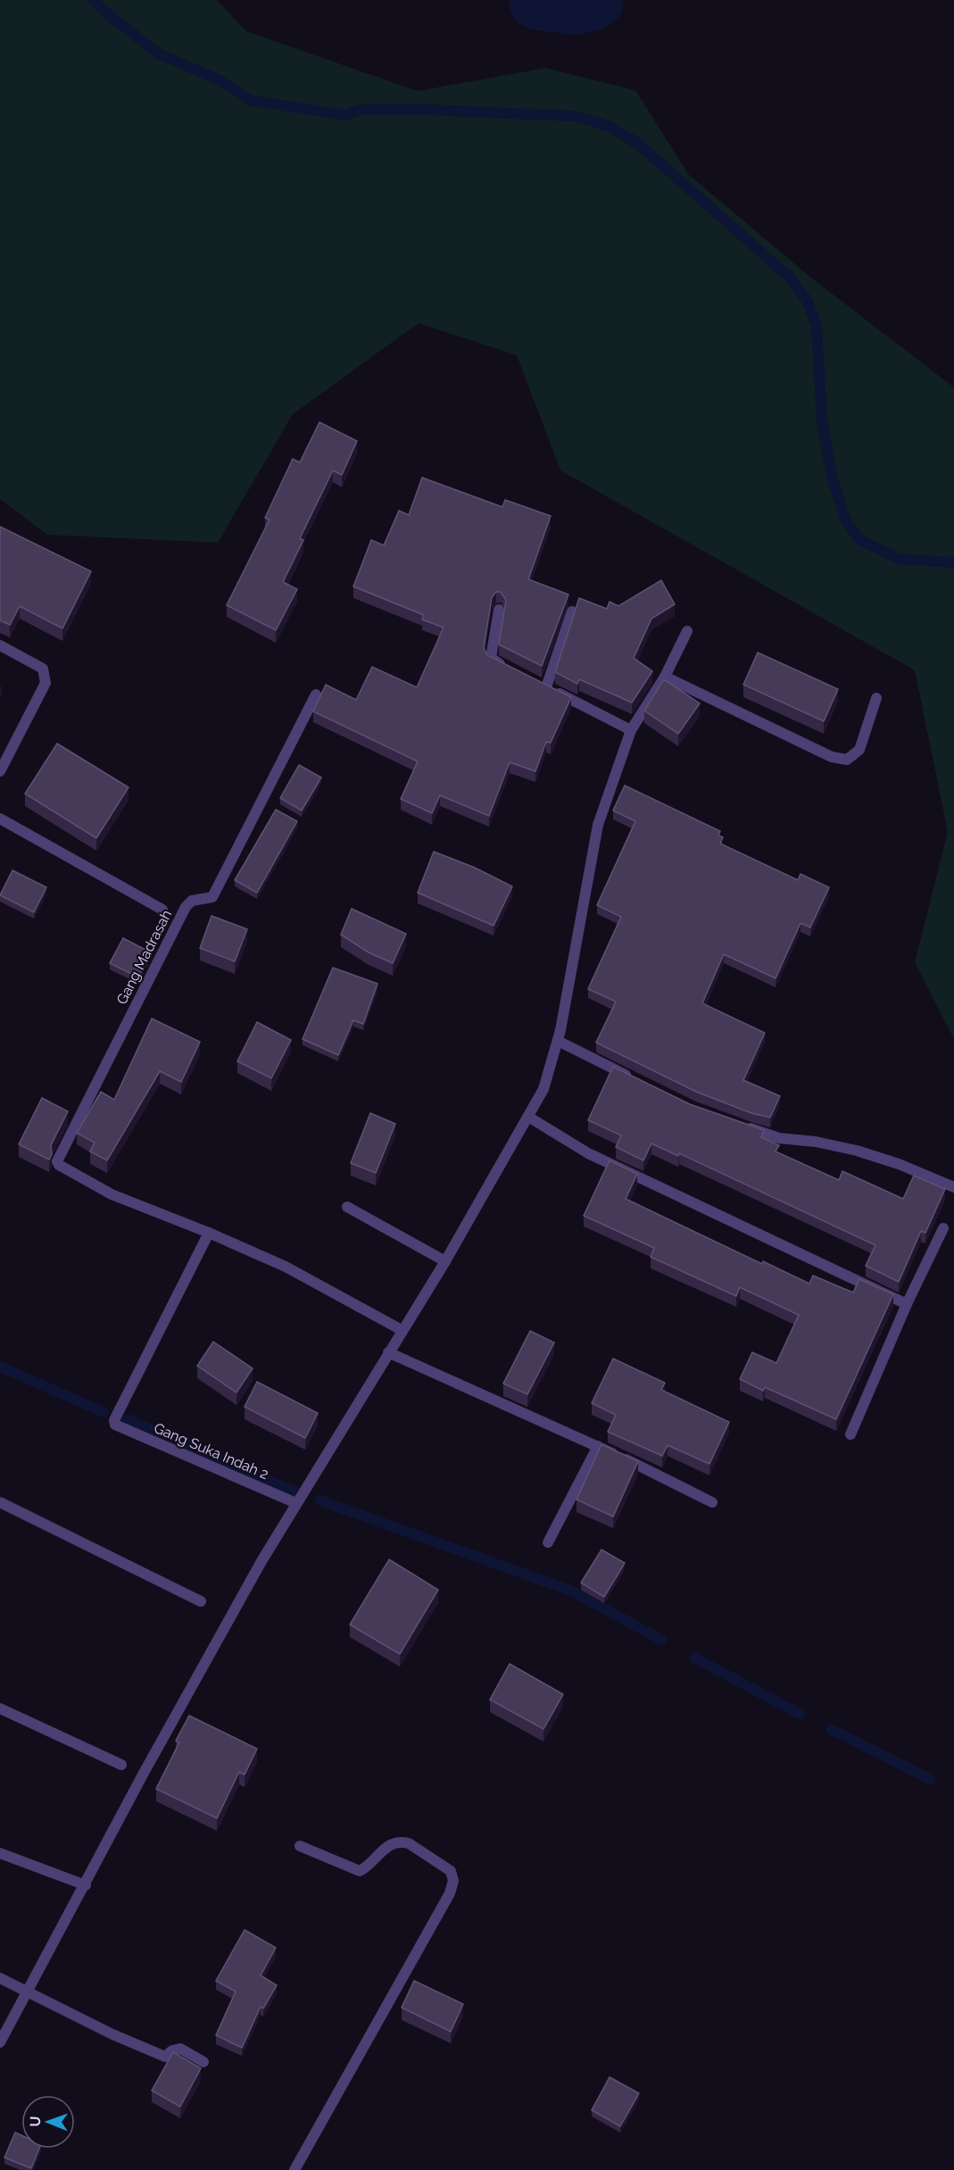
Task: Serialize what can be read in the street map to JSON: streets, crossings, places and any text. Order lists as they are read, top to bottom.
{
  "streets": {
    "street": ["Gang Madrasah", "Gang Suka Indah 2"]
  },
  "crossings": [
    ["Gang Madrasah", "Gang Suka Indah 2"]
  ],
  "north": "left"
}
